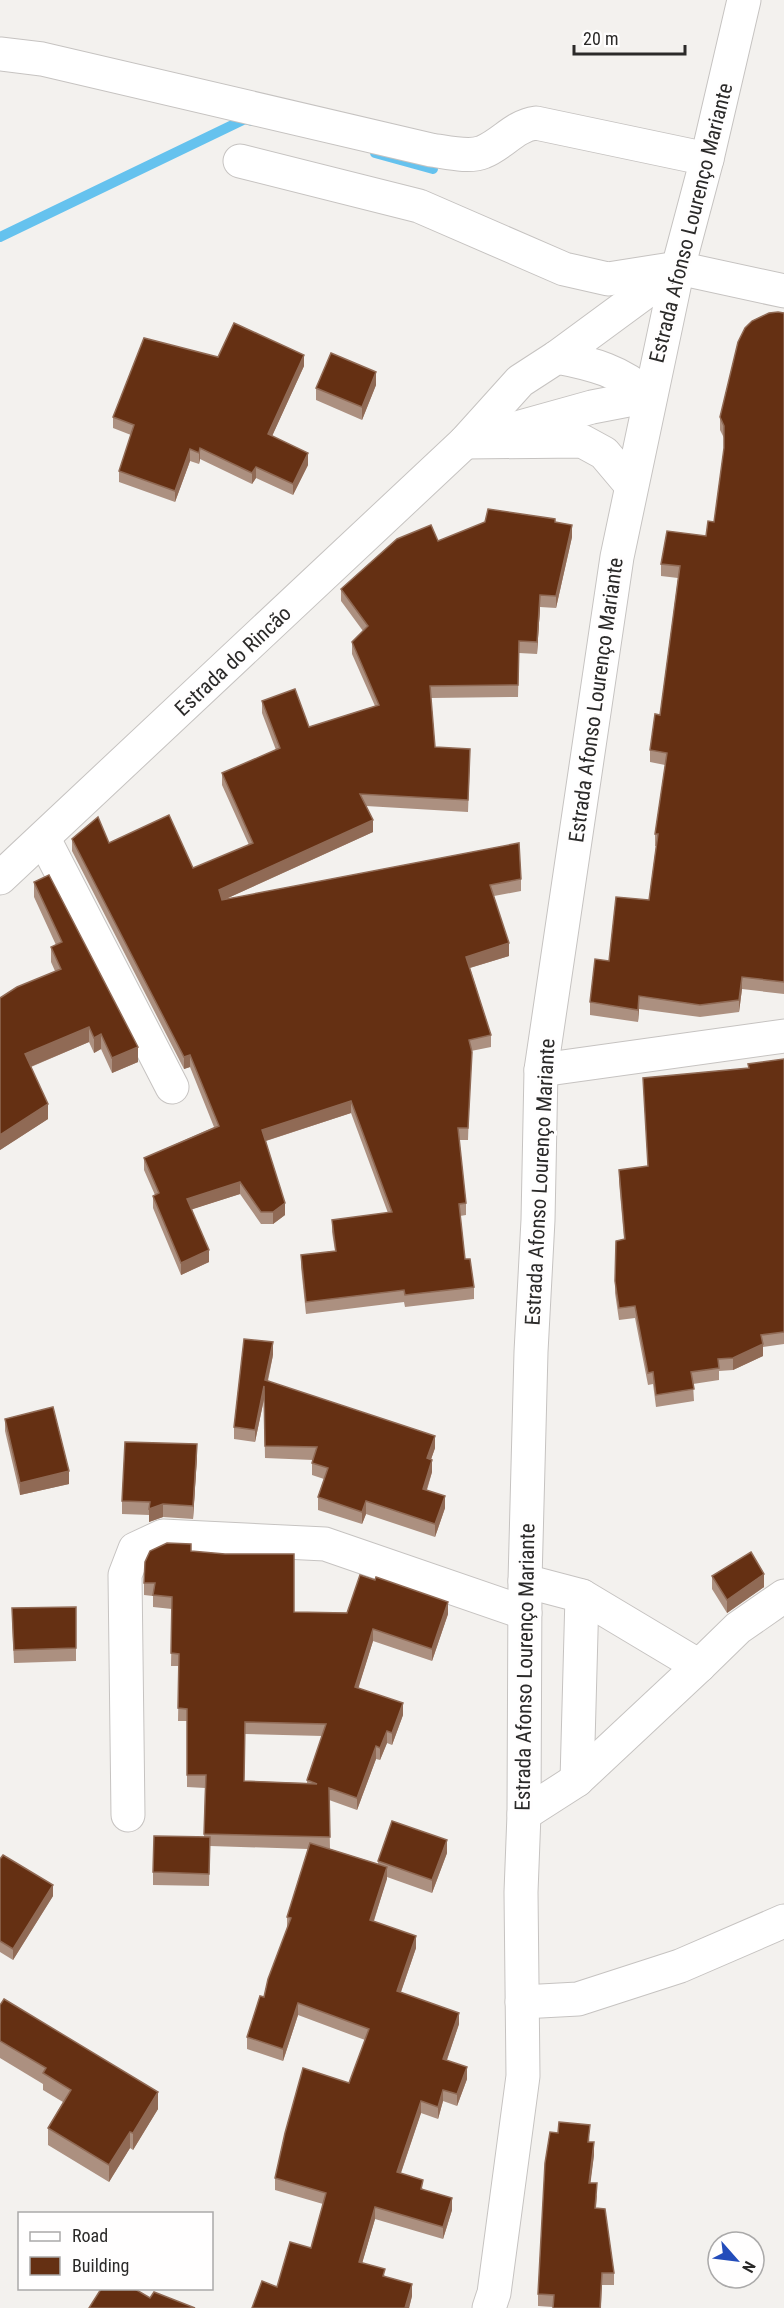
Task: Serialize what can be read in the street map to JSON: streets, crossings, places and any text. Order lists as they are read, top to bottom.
{
  "streets": {
    "main road": ["Estrada Afonso Lourenço Mariante", "Estrada do Rincão"]
  },
  "crossings": [
    ["Estrada Afonso Lourenço Mariante", "Estrada do Rincão"]
  ],
  "legend": ["Road", "Building"],
  "scale_bar": "20 m",
  "north": "bottom right"
}
